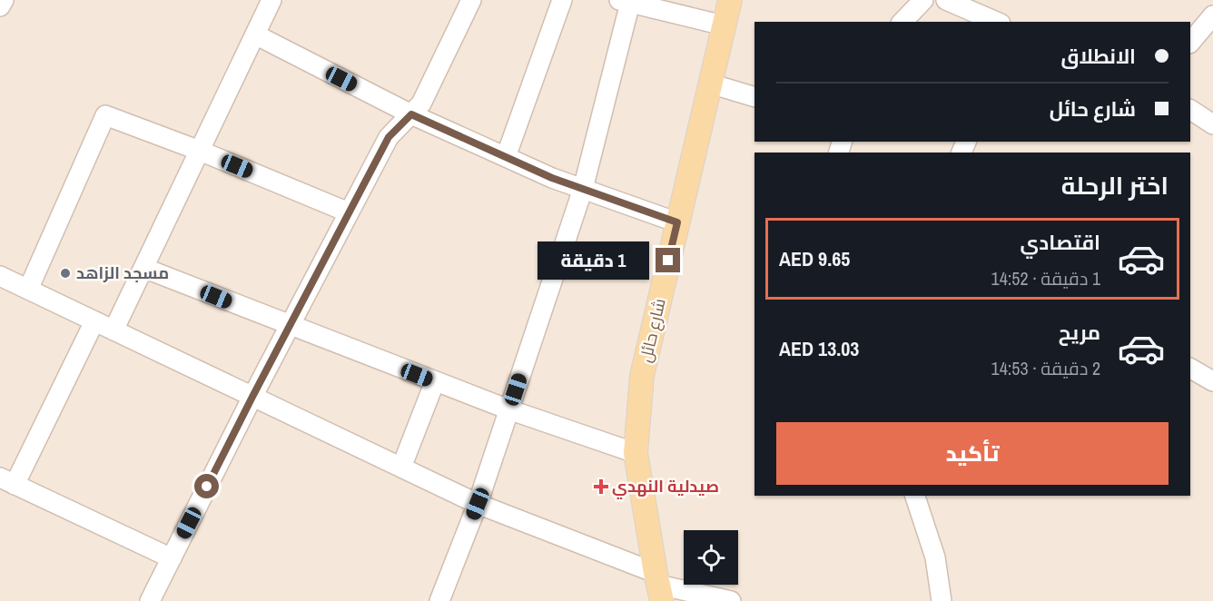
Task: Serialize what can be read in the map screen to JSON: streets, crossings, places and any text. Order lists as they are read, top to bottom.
{
  "streets": {
    "main road": ["شارع حائل"]
  },
  "places": {
    "other": ["مسجد الزاهد"],
    "health": ["صيدلية النهدي"]
  },
  "page": {
    "banner": ["الانطلاق", "شارع حائل"],
    "heading": "اختر الرحلة",
    "list": [
      {
        "name": "اقتصادي",
        "note": "1 دقيقة · 14:52",
        "value": "AED 9.65"
      },
      {
        "name": "مريح",
        "note": "2 دقيقة · 14:53",
        "value": "AED 13.03"
      }
    ],
    "bubble": "1 دقيقة",
    "buttons": "تأكيد"
  }
}
